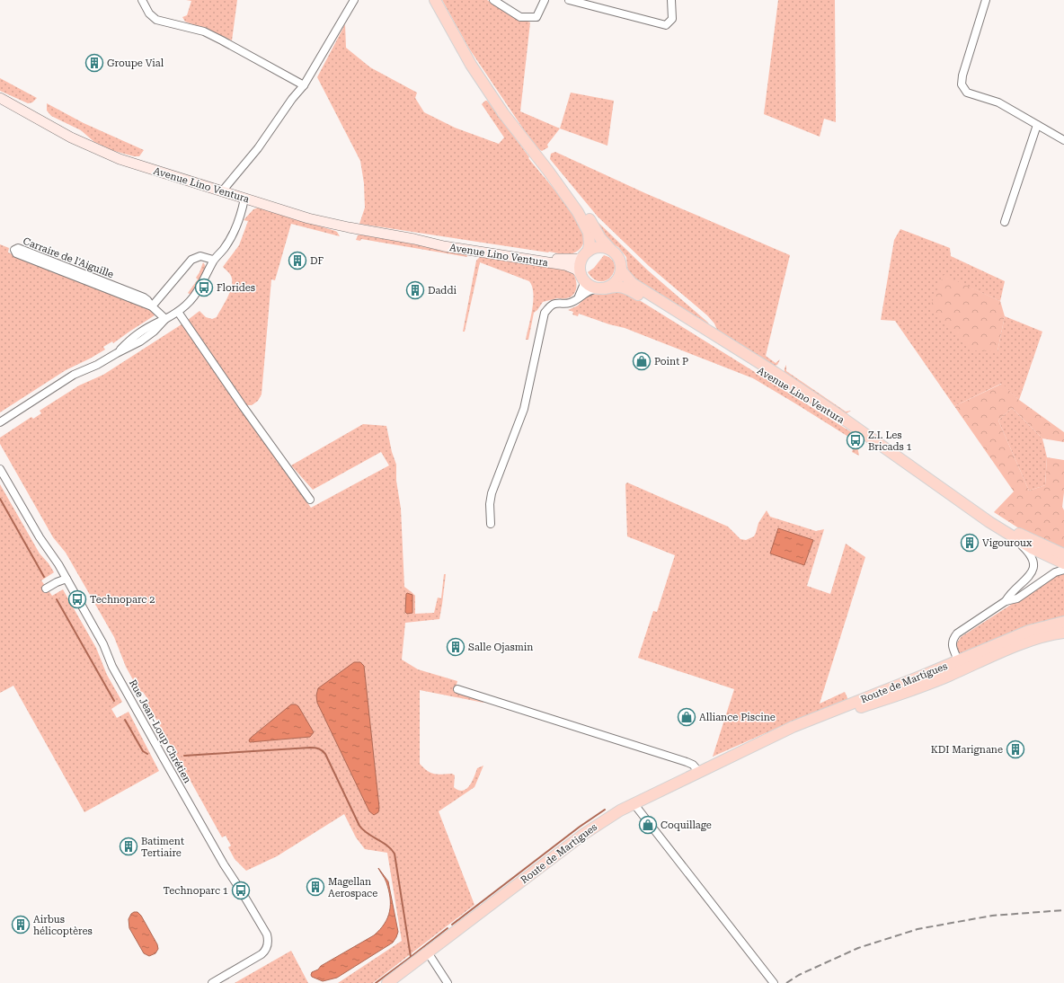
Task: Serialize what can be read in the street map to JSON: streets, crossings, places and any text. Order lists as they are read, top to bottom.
{
  "streets": {
    "main road": ["Avenue Lino Ventura", "Route de Martigues"],
    "street": ["Carraire de l'Aiguille", "Rue Jean-Loup Chrétien"]
  },
  "places": {
    "building": [
      "Groupe Vial",
      "DF",
      "Daddi",
      "Vigouroux",
      "Salle Ojasmin",
      "KDI Marignane",
      "Batiment Tertiaire",
      "Magellan Aerospace",
      "Airbus hélicoptères"
    ],
    "bus stop": [
      "Florides",
      "Z.I. Les Bricads 1",
      "Technoparc 2",
      "Technoparc 1"
    ],
    "shop": ["Point P", "Alliance Piscine", "Coquillage"]
  }
}
